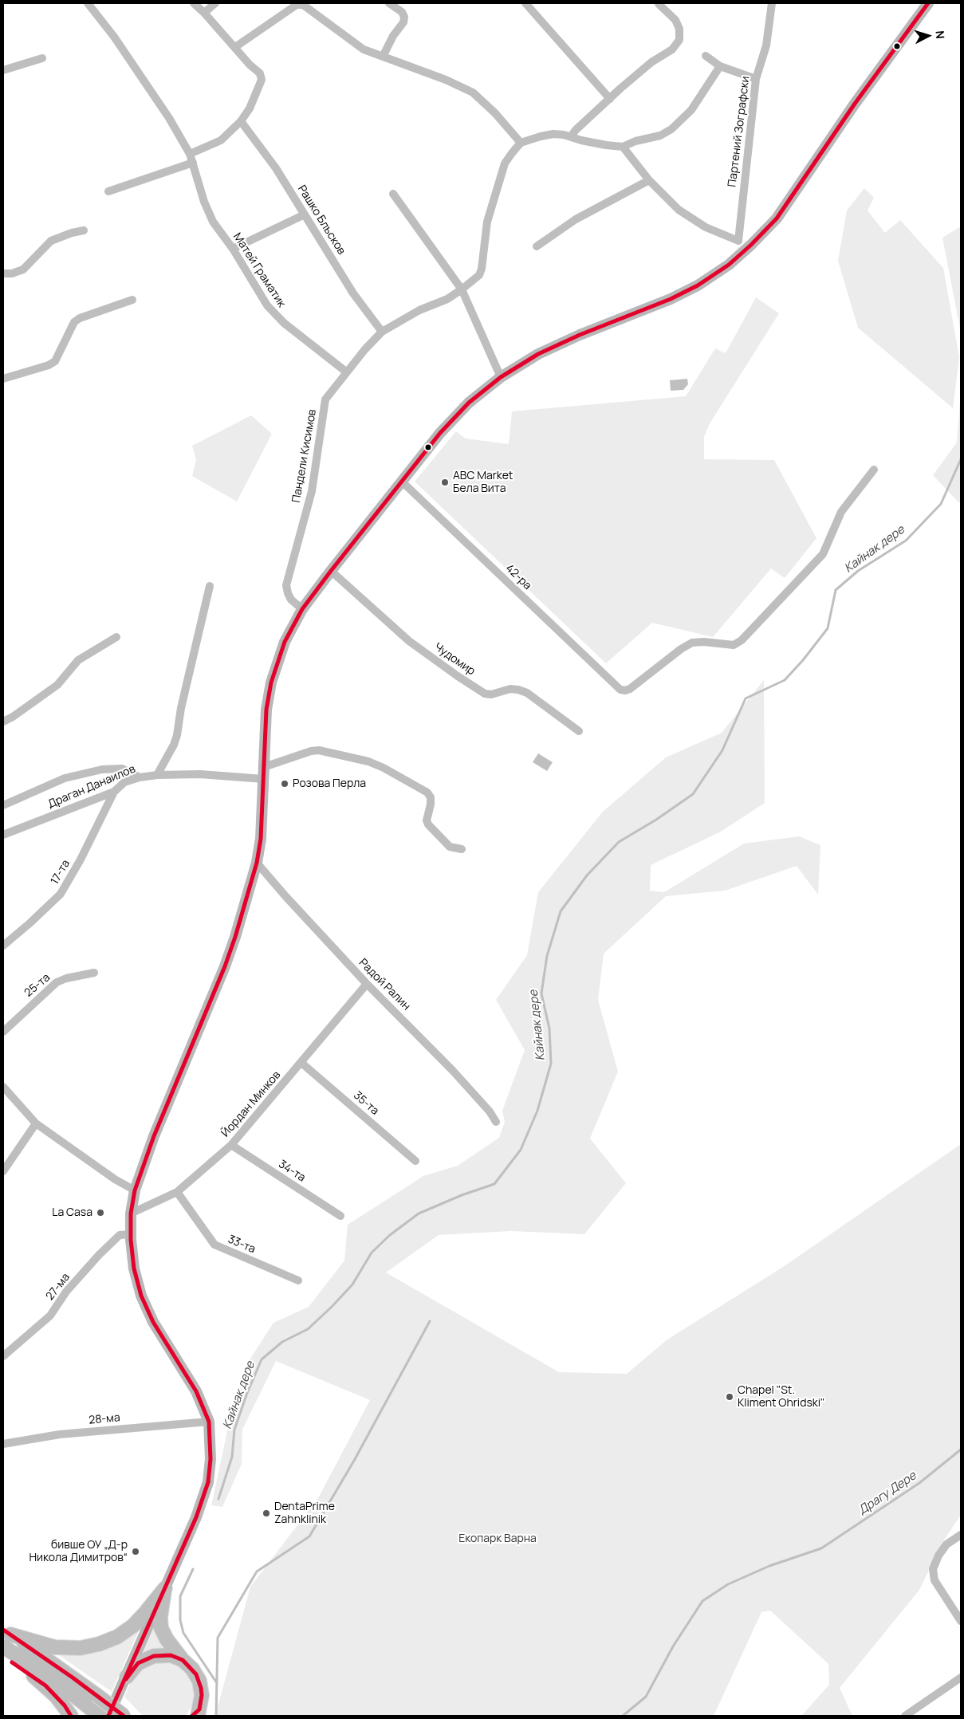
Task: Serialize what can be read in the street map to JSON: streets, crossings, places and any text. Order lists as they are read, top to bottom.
{
  "streets": {
    "street": [
      "Партений Зографски",
      "Рашко Блъсков",
      "Матей Граматик",
      "Пандели Кисимов",
      "42-ра",
      "Чудомир",
      "Драган Данаилов",
      "17-та",
      "Радой Ралин",
      "25-та",
      "35-та",
      "Йордан Минков",
      "34-та",
      "33-та",
      "27-ма",
      "28-ма"
    ]
  },
  "crossings": [
    ["Рашко Блъсков", "Пандели Кисимов"],
    ["Матей Граматик", "Пандели Кисимов"],
    ["Драган Данаилов", "17-та"],
    ["Радой Ралин", "Йордан Минков"],
    ["35-та", "Йордан Минков"],
    ["Йордан Минков", "34-та"],
    ["Йордан Минков", "33-та"]
  ],
  "water": ["Кайнак дере", "Драгу Дере"],
  "parks": ["Екопарк Варна"],
  "places": [
    "ABC Market Бела Вита",
    "Розова Перла",
    "La Casa",
    "Chapel \"St. Kliment Ohridski\"",
    "DentaPrime Zahnklinik",
    "бивше ОУ „Д-р Никола Димитров“"
  ],
  "north": "right"
}
